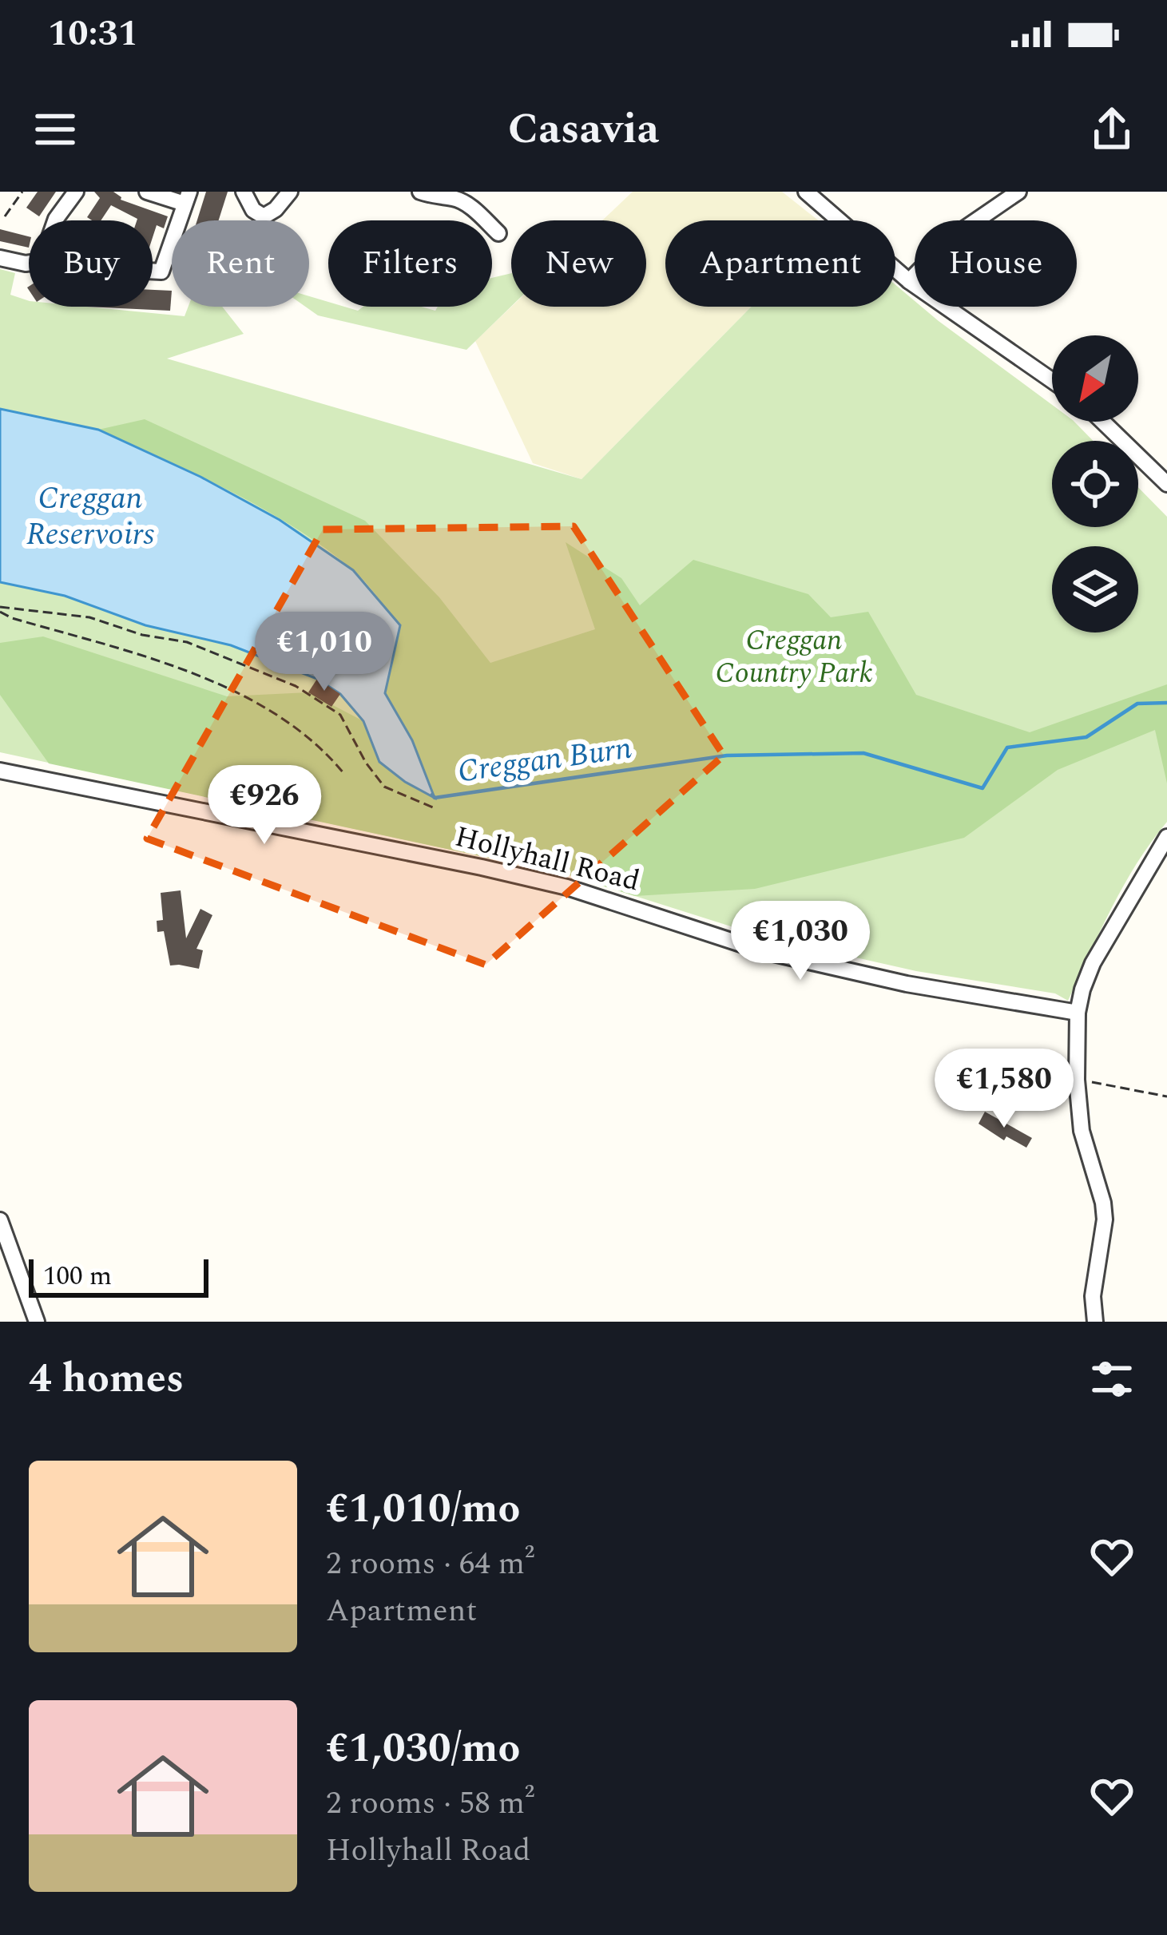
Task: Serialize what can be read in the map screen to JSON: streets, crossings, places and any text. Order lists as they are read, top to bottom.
{
  "streets": {
    "street": ["Hollyhall Road"]
  },
  "water": ["Creggan Reservoirs", "Creggan Burn"],
  "parks": ["Creggan Country Park"],
  "scale_bar": "100 m",
  "north": "bottom left",
  "page": {
    "status": "10:31",
    "header": "Casavia",
    "chip": [
      "Buy",
      "Rent",
      "Filters",
      "New",
      "Apartment",
      "House"
    ],
    "price": [
      "€1,010",
      "€926",
      "€1,030",
      "€1,580"
    ],
    "scale": "100 m",
    "heading": "4 homes",
    "list": [
      {
        "name": "€1,010/mo",
        "note": "2 rooms · 64 m² · Apartment"
      },
      {
        "name": "€1,030/mo",
        "note": "2 rooms · 58 m² · Hollyhall Road"
      }
    ]
  }
}
